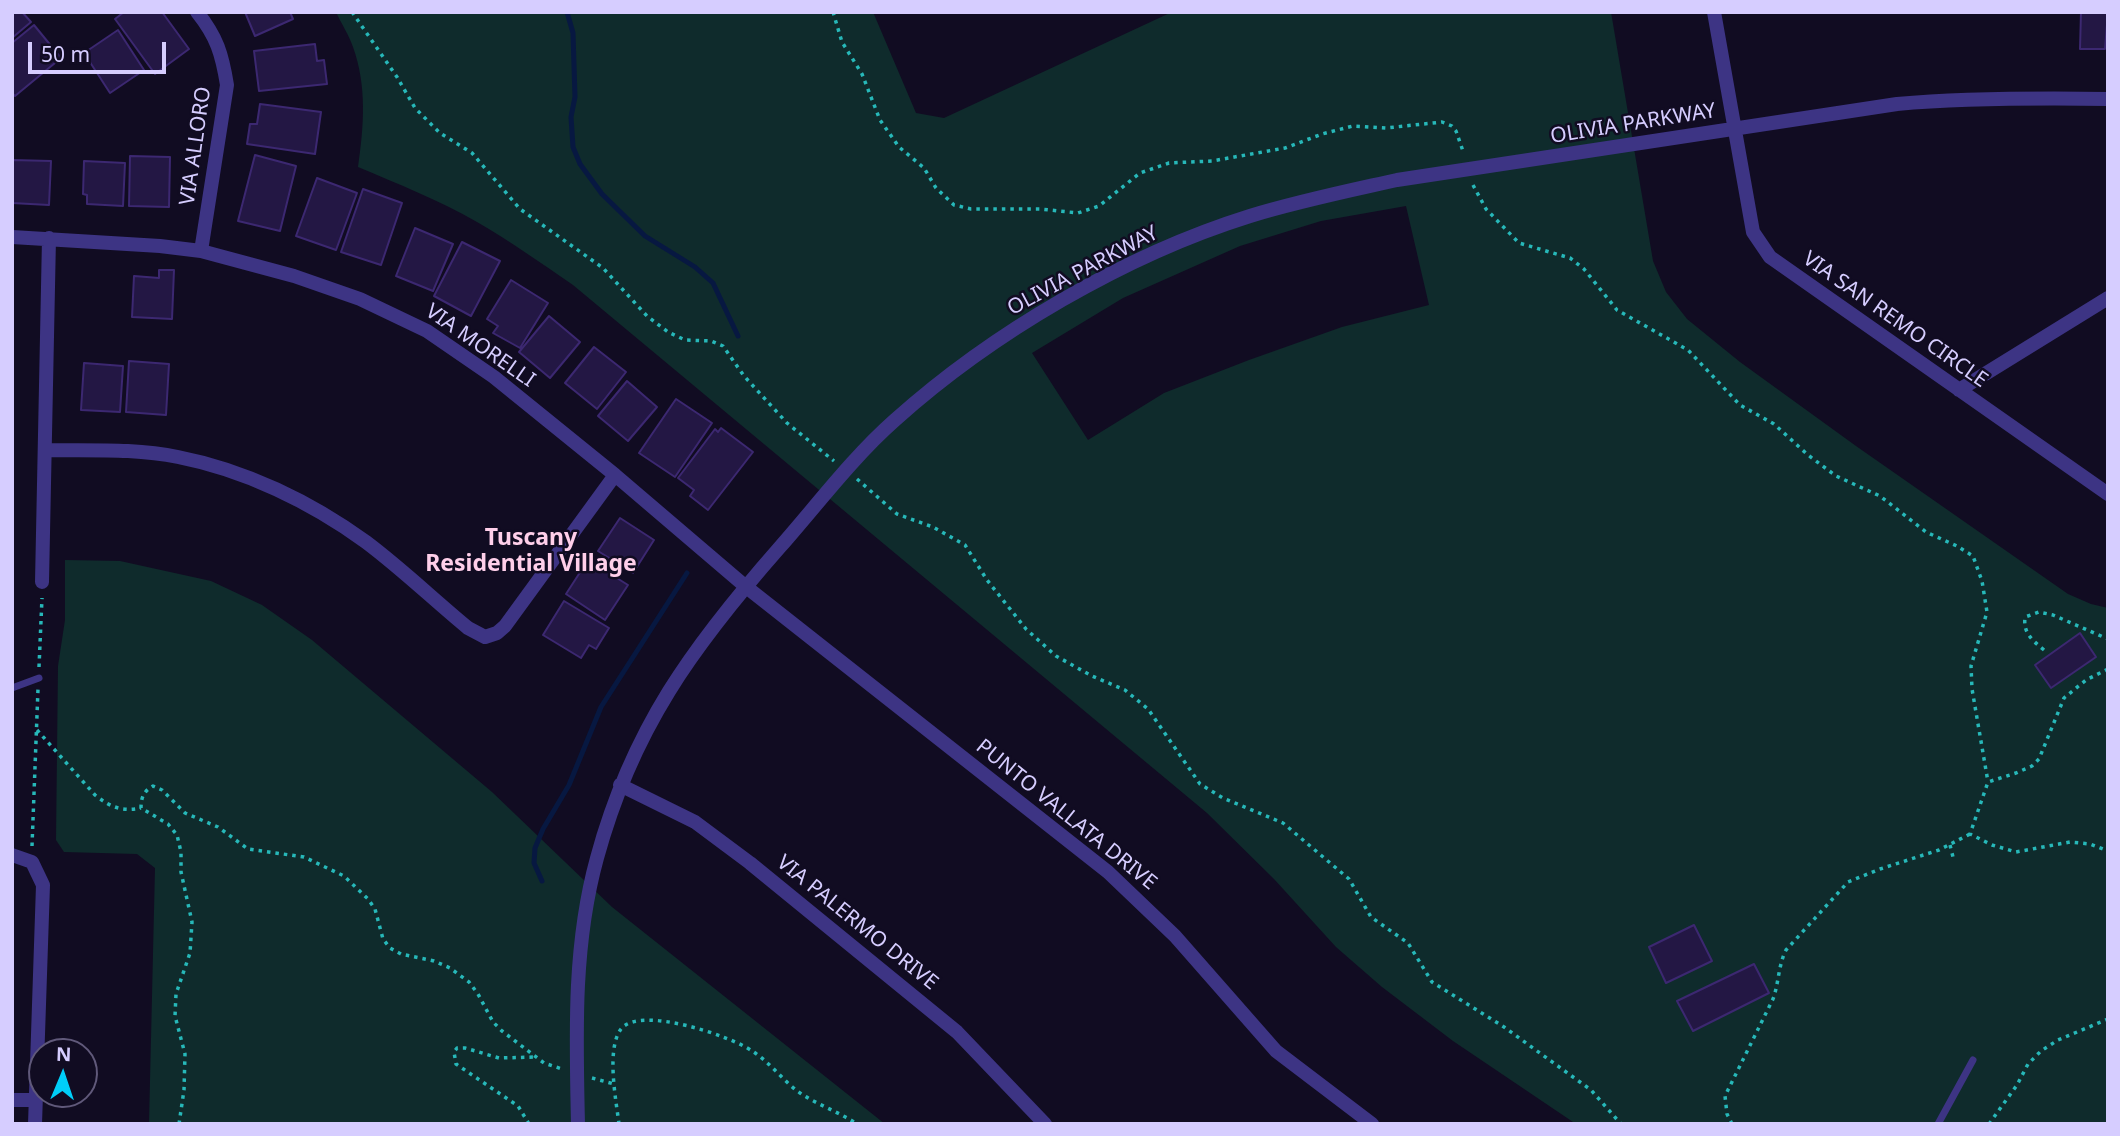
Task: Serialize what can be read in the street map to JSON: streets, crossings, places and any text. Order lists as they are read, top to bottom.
{
  "streets": {
    "street": [
      "OLIVIA PARKWAY",
      "VIA ALLORO",
      "VIA SAN REMO CIRCLE",
      "VIA MORELLI",
      "PUNTO VALLATA DRIVE",
      "VIA PALERMO DRIVE"
    ]
  },
  "crossings": [
    ["OLIVIA PARKWAY", "VIA SAN REMO CIRCLE"],
    ["OLIVIA PARKWAY", "VIA MORELLI"],
    ["OLIVIA PARKWAY", "PUNTO VALLATA DRIVE"],
    ["OLIVIA PARKWAY", "VIA PALERMO DRIVE"],
    ["VIA ALLORO", "VIA MORELLI"],
    ["VIA MORELLI", "PUNTO VALLATA DRIVE"]
  ],
  "districts": ["Tuscany Residential Village"],
  "scale_bar": "50 m",
  "north": "top"
}
